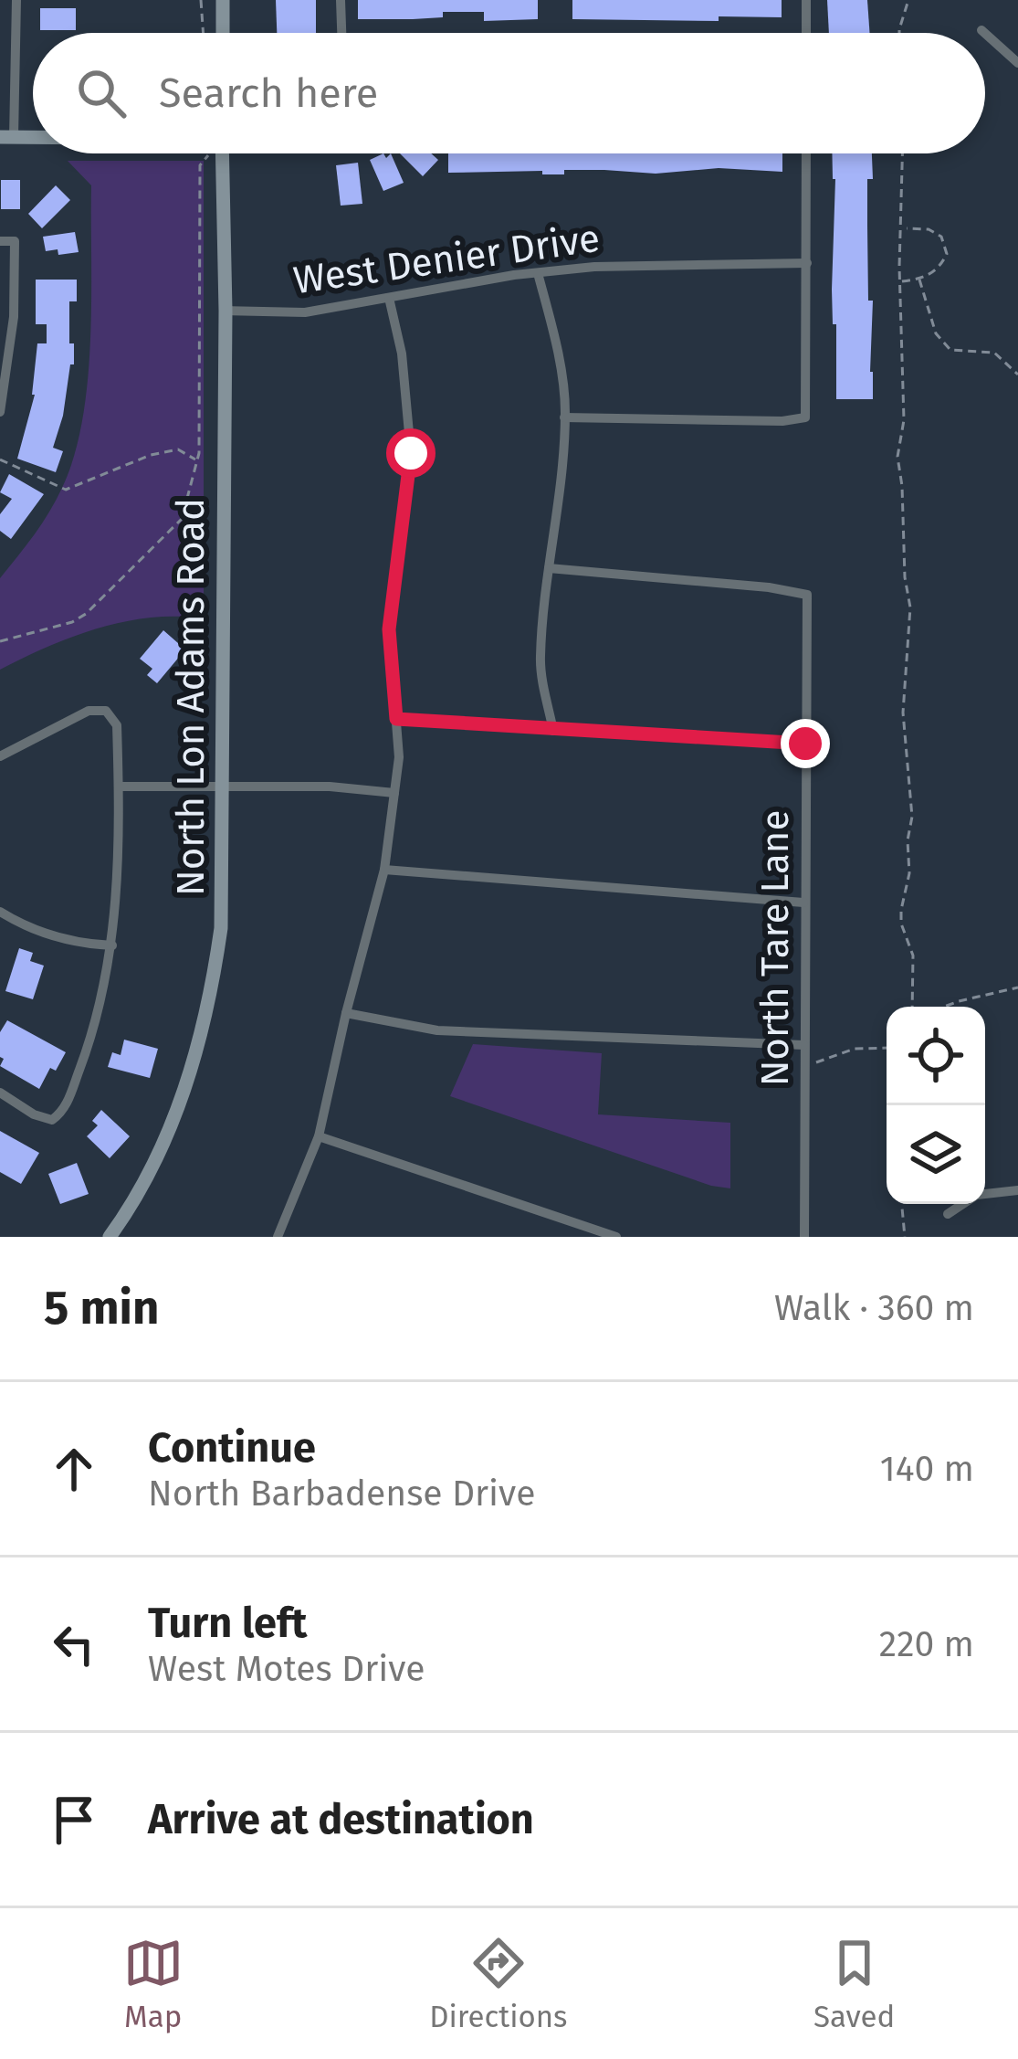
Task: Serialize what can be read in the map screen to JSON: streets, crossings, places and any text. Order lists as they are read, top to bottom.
{
  "streets": {
    "street": ["West Denier Drive", "North Lon Adams Road", "North Tare Lane"]
  },
  "crossings": [
    ["West Denier Drive", "North Lon Adams Road"]
  ],
  "page": {
    "search": "Search here",
    "heading": ["5 min", "Walk · 360 m"],
    "list": [
      ["Continue", "North Barbadense Drive", "140 m"],
      ["Turn left", "West Motes Drive", "220 m"],
      "Arrive at destination"
    ],
    "nav": ["Map", "Directions", "Saved"]
  }
}
